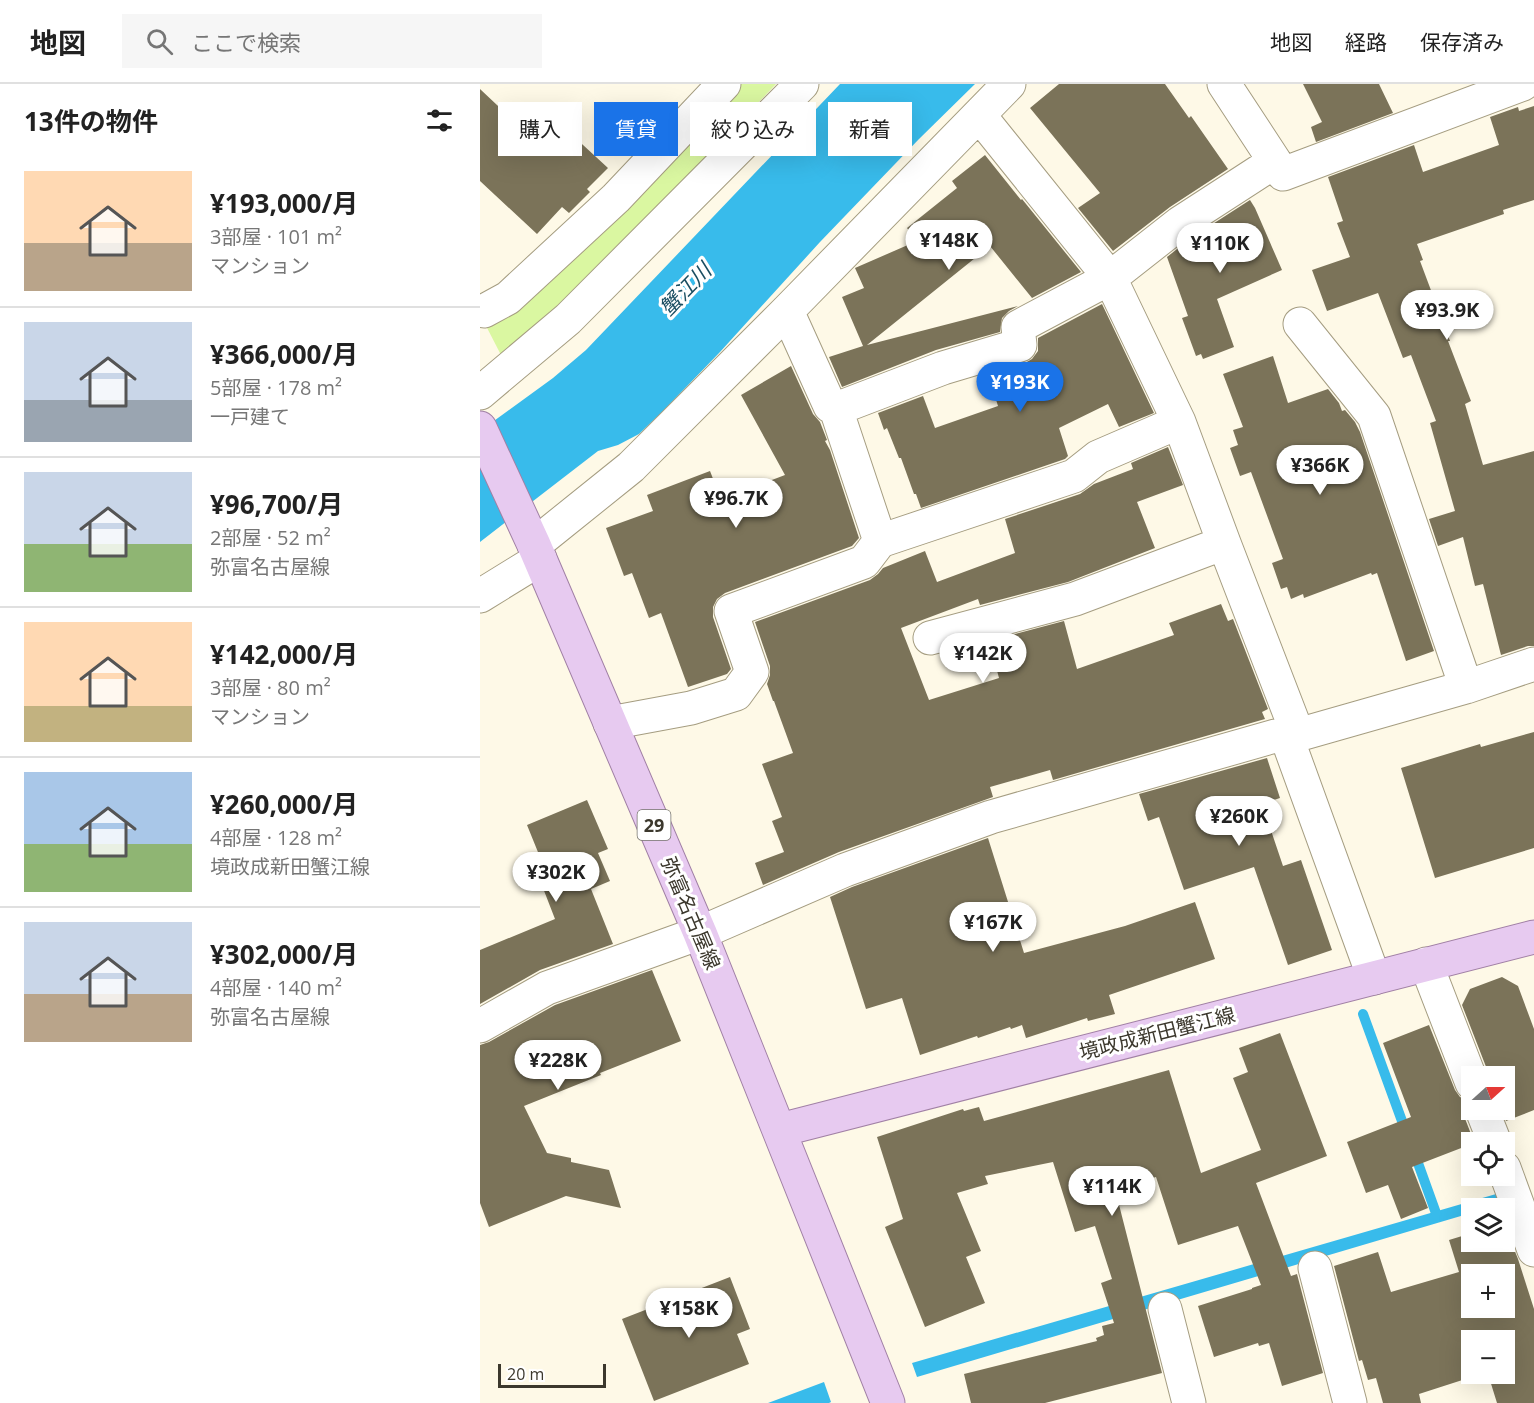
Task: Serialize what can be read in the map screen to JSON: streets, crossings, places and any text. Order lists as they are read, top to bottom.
{
  "streets": {
    "main road": ["29", "弥富名古屋線", "境政成新田蟹江線"]
  },
  "crossings": [
    ["弥富名古屋線", "境政成新田蟹江線"]
  ],
  "water": ["蟹江川"],
  "scale_bar": "20 m",
  "north": "right",
  "page": {
    "header": "地図",
    "search": "ここで検索",
    "nav": ["地図", "経路", "保存済み"],
    "heading": "13件の物件",
    "chip": [
      "購入",
      "賃貸",
      "絞り込み",
      "新着"
    ],
    "list": [
      {
        "name": "¥193,000/月",
        "note": "3部屋 · 101 m² · マンション"
      },
      {
        "name": "¥366,000/月",
        "note": "5部屋 · 178 m² · 一戸建て"
      },
      {
        "name": "¥96,700/月",
        "note": "2部屋 · 52 m² · 弥富名古屋線"
      },
      {
        "name": "¥142,000/月",
        "note": "3部屋 · 80 m² · マンション"
      },
      {
        "name": "¥260,000/月",
        "note": "4部屋 · 128 m² · 境政成新田蟹江線"
      },
      {
        "name": "¥302,000/月",
        "note": "4部屋 · 140 m² · 弥富名古屋線"
      }
    ],
    "price": [
      "¥148K",
      "¥110K",
      "¥93.9K",
      "¥193K",
      "¥366K",
      "¥96.7K",
      "¥142K",
      "¥260K",
      "¥302K",
      "¥167K",
      "¥228K",
      "¥114K",
      "¥158K"
    ],
    "map_buttons": ["+", "−"],
    "scale": "20 m"
  }
}
